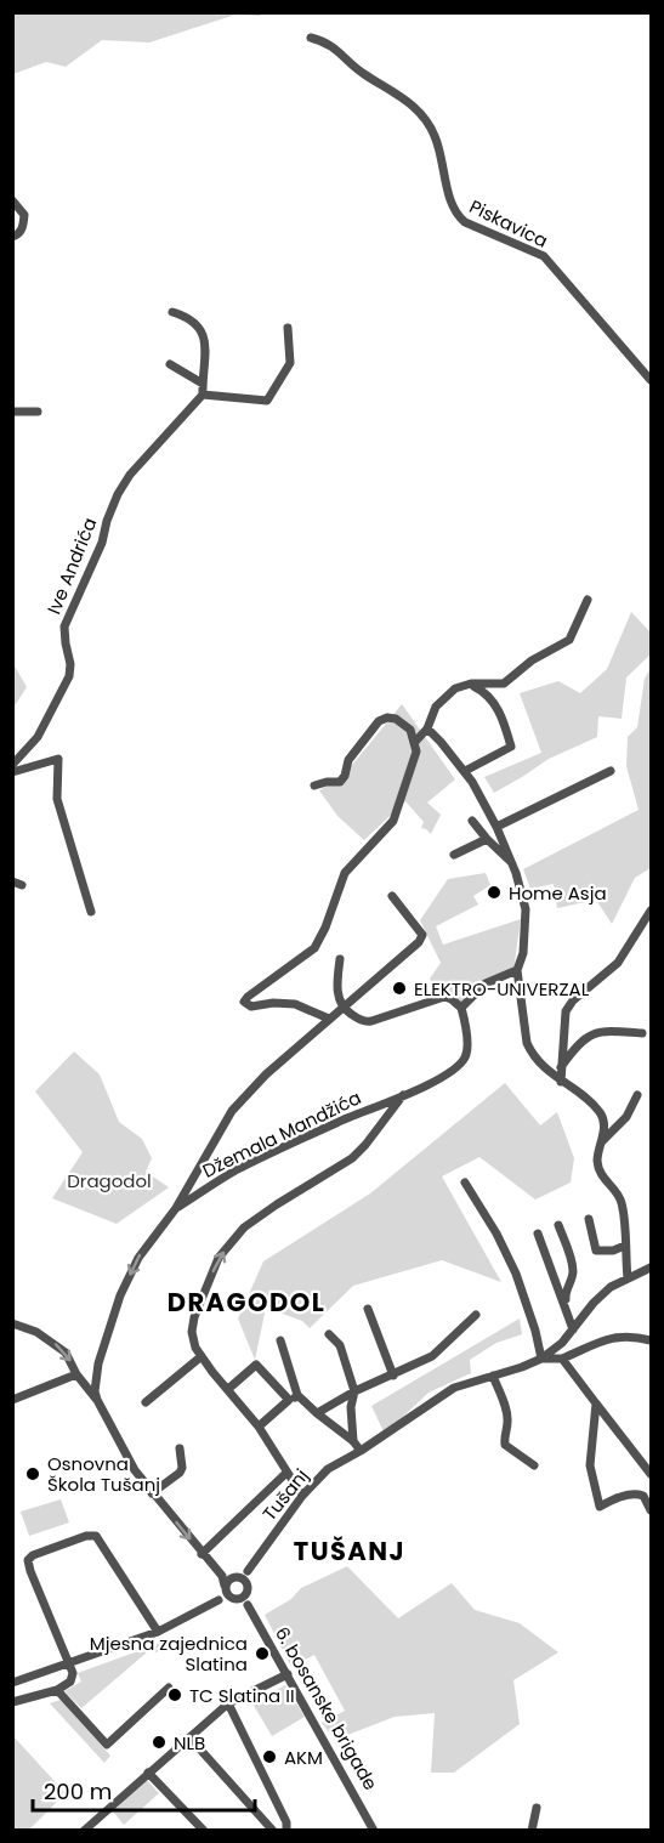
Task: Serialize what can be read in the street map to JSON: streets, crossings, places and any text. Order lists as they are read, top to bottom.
{
  "streets": {
    "street": [
      "Piskavica",
      "Ive Andrića",
      "Džemala Mandžića",
      "Tušanj",
      "6. bosanske brigade"
    ]
  },
  "districts": ["DRAGODOL", "TUŠANJ"],
  "parks": ["Dragodol"],
  "places": [
    "Home Asja",
    "ELEKTRO-UNIVERZAL",
    "Osnovna Škola Tušanj",
    "Mjesna zajednica Slatina",
    "TC Slatina II",
    "NLB",
    "AKM"
  ],
  "scale_bar": "200 m"
}
